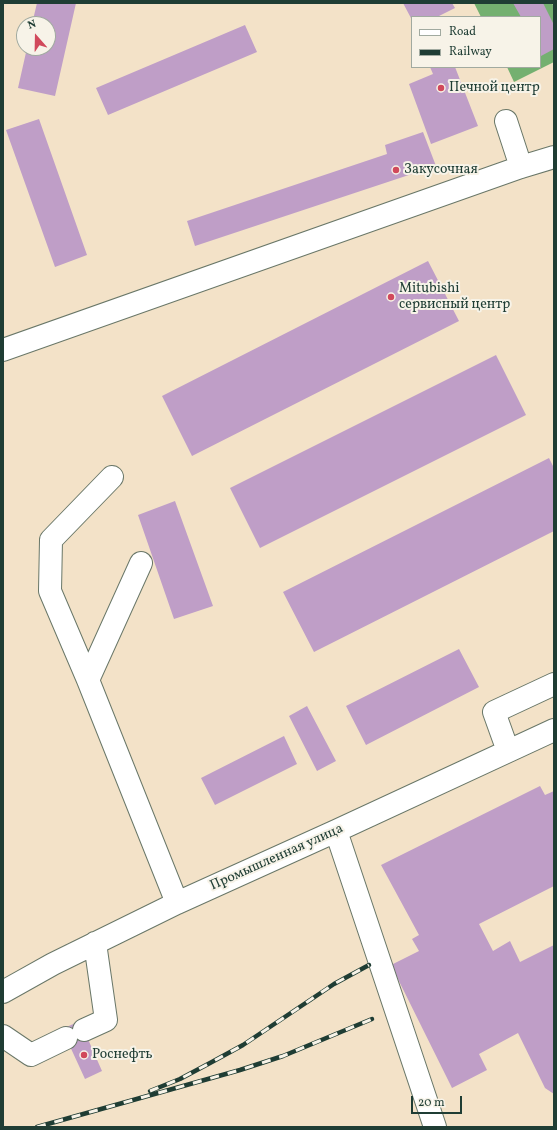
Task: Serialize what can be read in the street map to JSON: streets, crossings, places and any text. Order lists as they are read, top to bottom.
{
  "streets": {
    "street": ["Промышленная улица"]
  },
  "places": [
    "Печной центр",
    "Закусочная",
    "Mitubishi сервисный центр",
    "Роснефть"
  ],
  "legend": ["Road", "Railway"],
  "scale_bar": "20 m",
  "north": "top"
}
